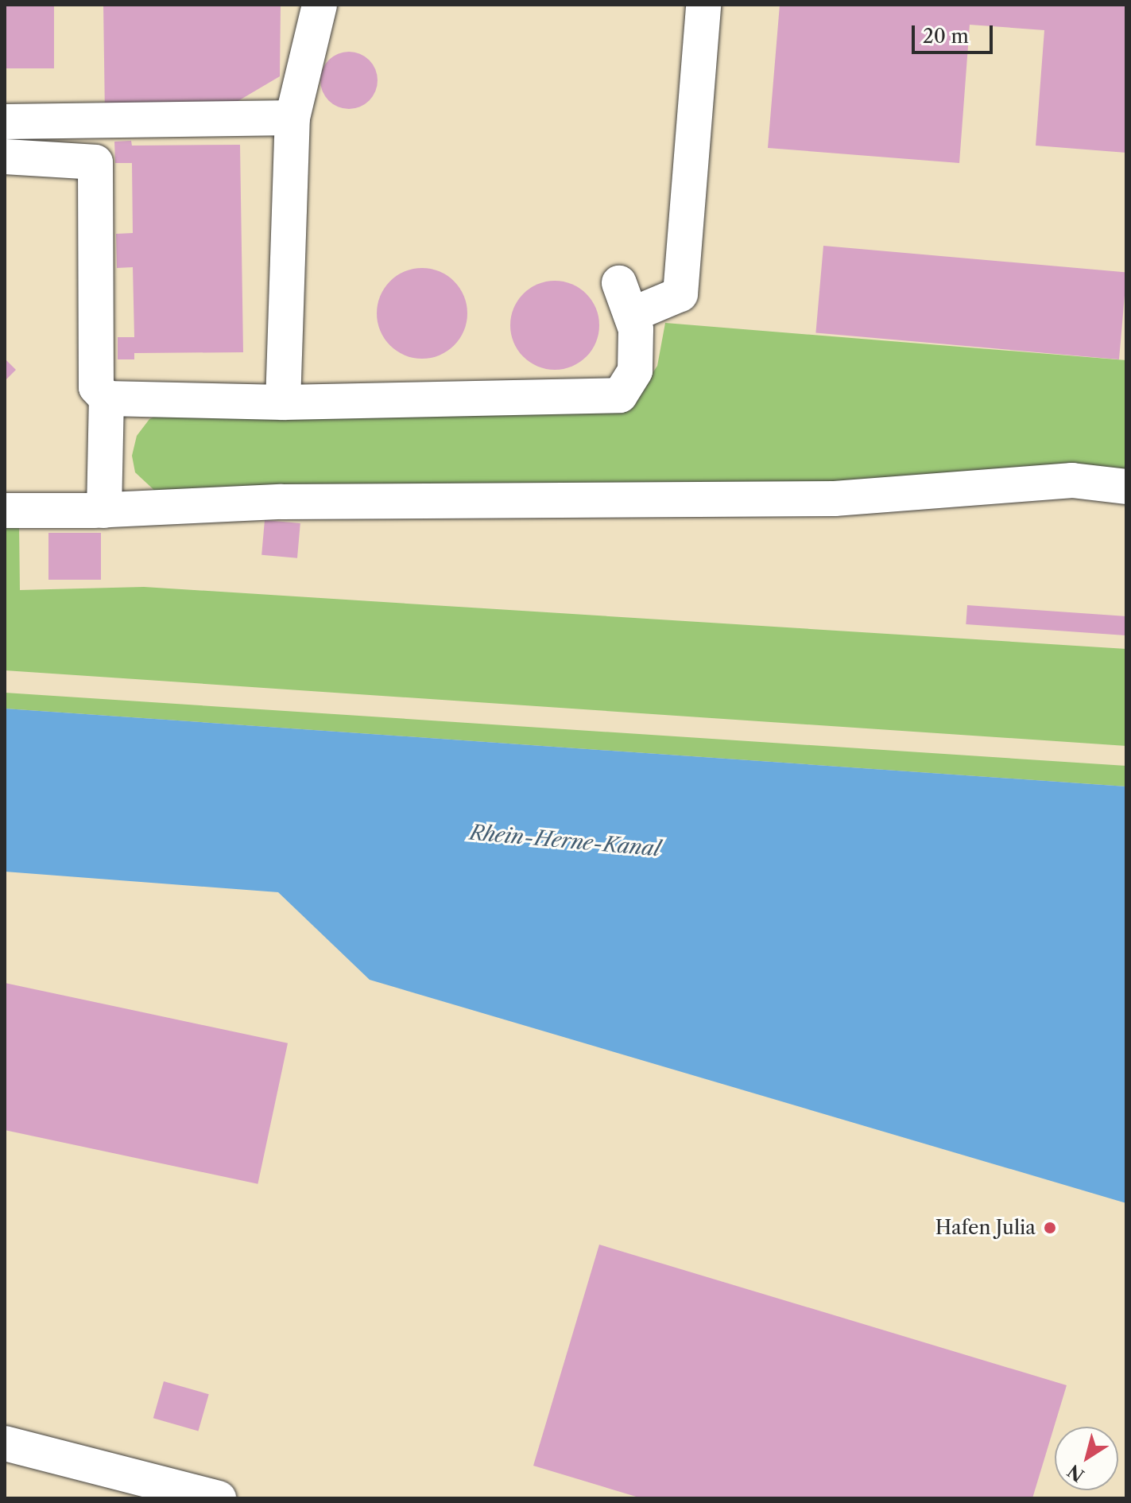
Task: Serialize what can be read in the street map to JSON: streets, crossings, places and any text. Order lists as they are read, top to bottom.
{
  "water": ["Rhein-Herne-Kanal"],
  "places": ["Hafen Julia"],
  "scale_bar": "20 m",
  "north": "bottom left"
}
